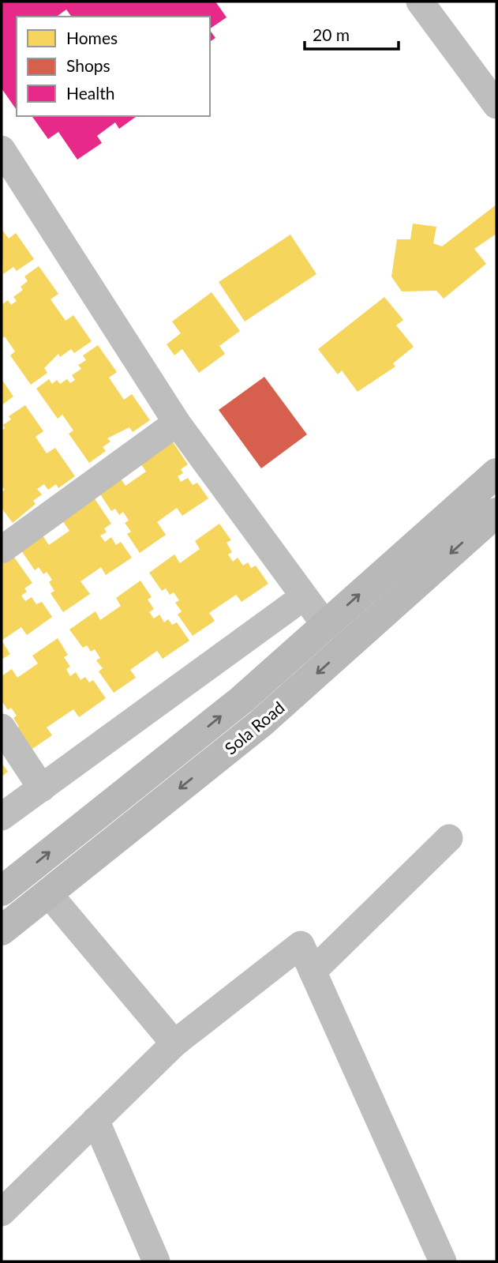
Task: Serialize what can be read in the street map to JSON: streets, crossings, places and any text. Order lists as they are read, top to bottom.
{
  "streets": {
    "main road": ["Sola Road"]
  },
  "legend": ["Homes", "Shops", "Health"],
  "scale_bar": "20 m"
}
